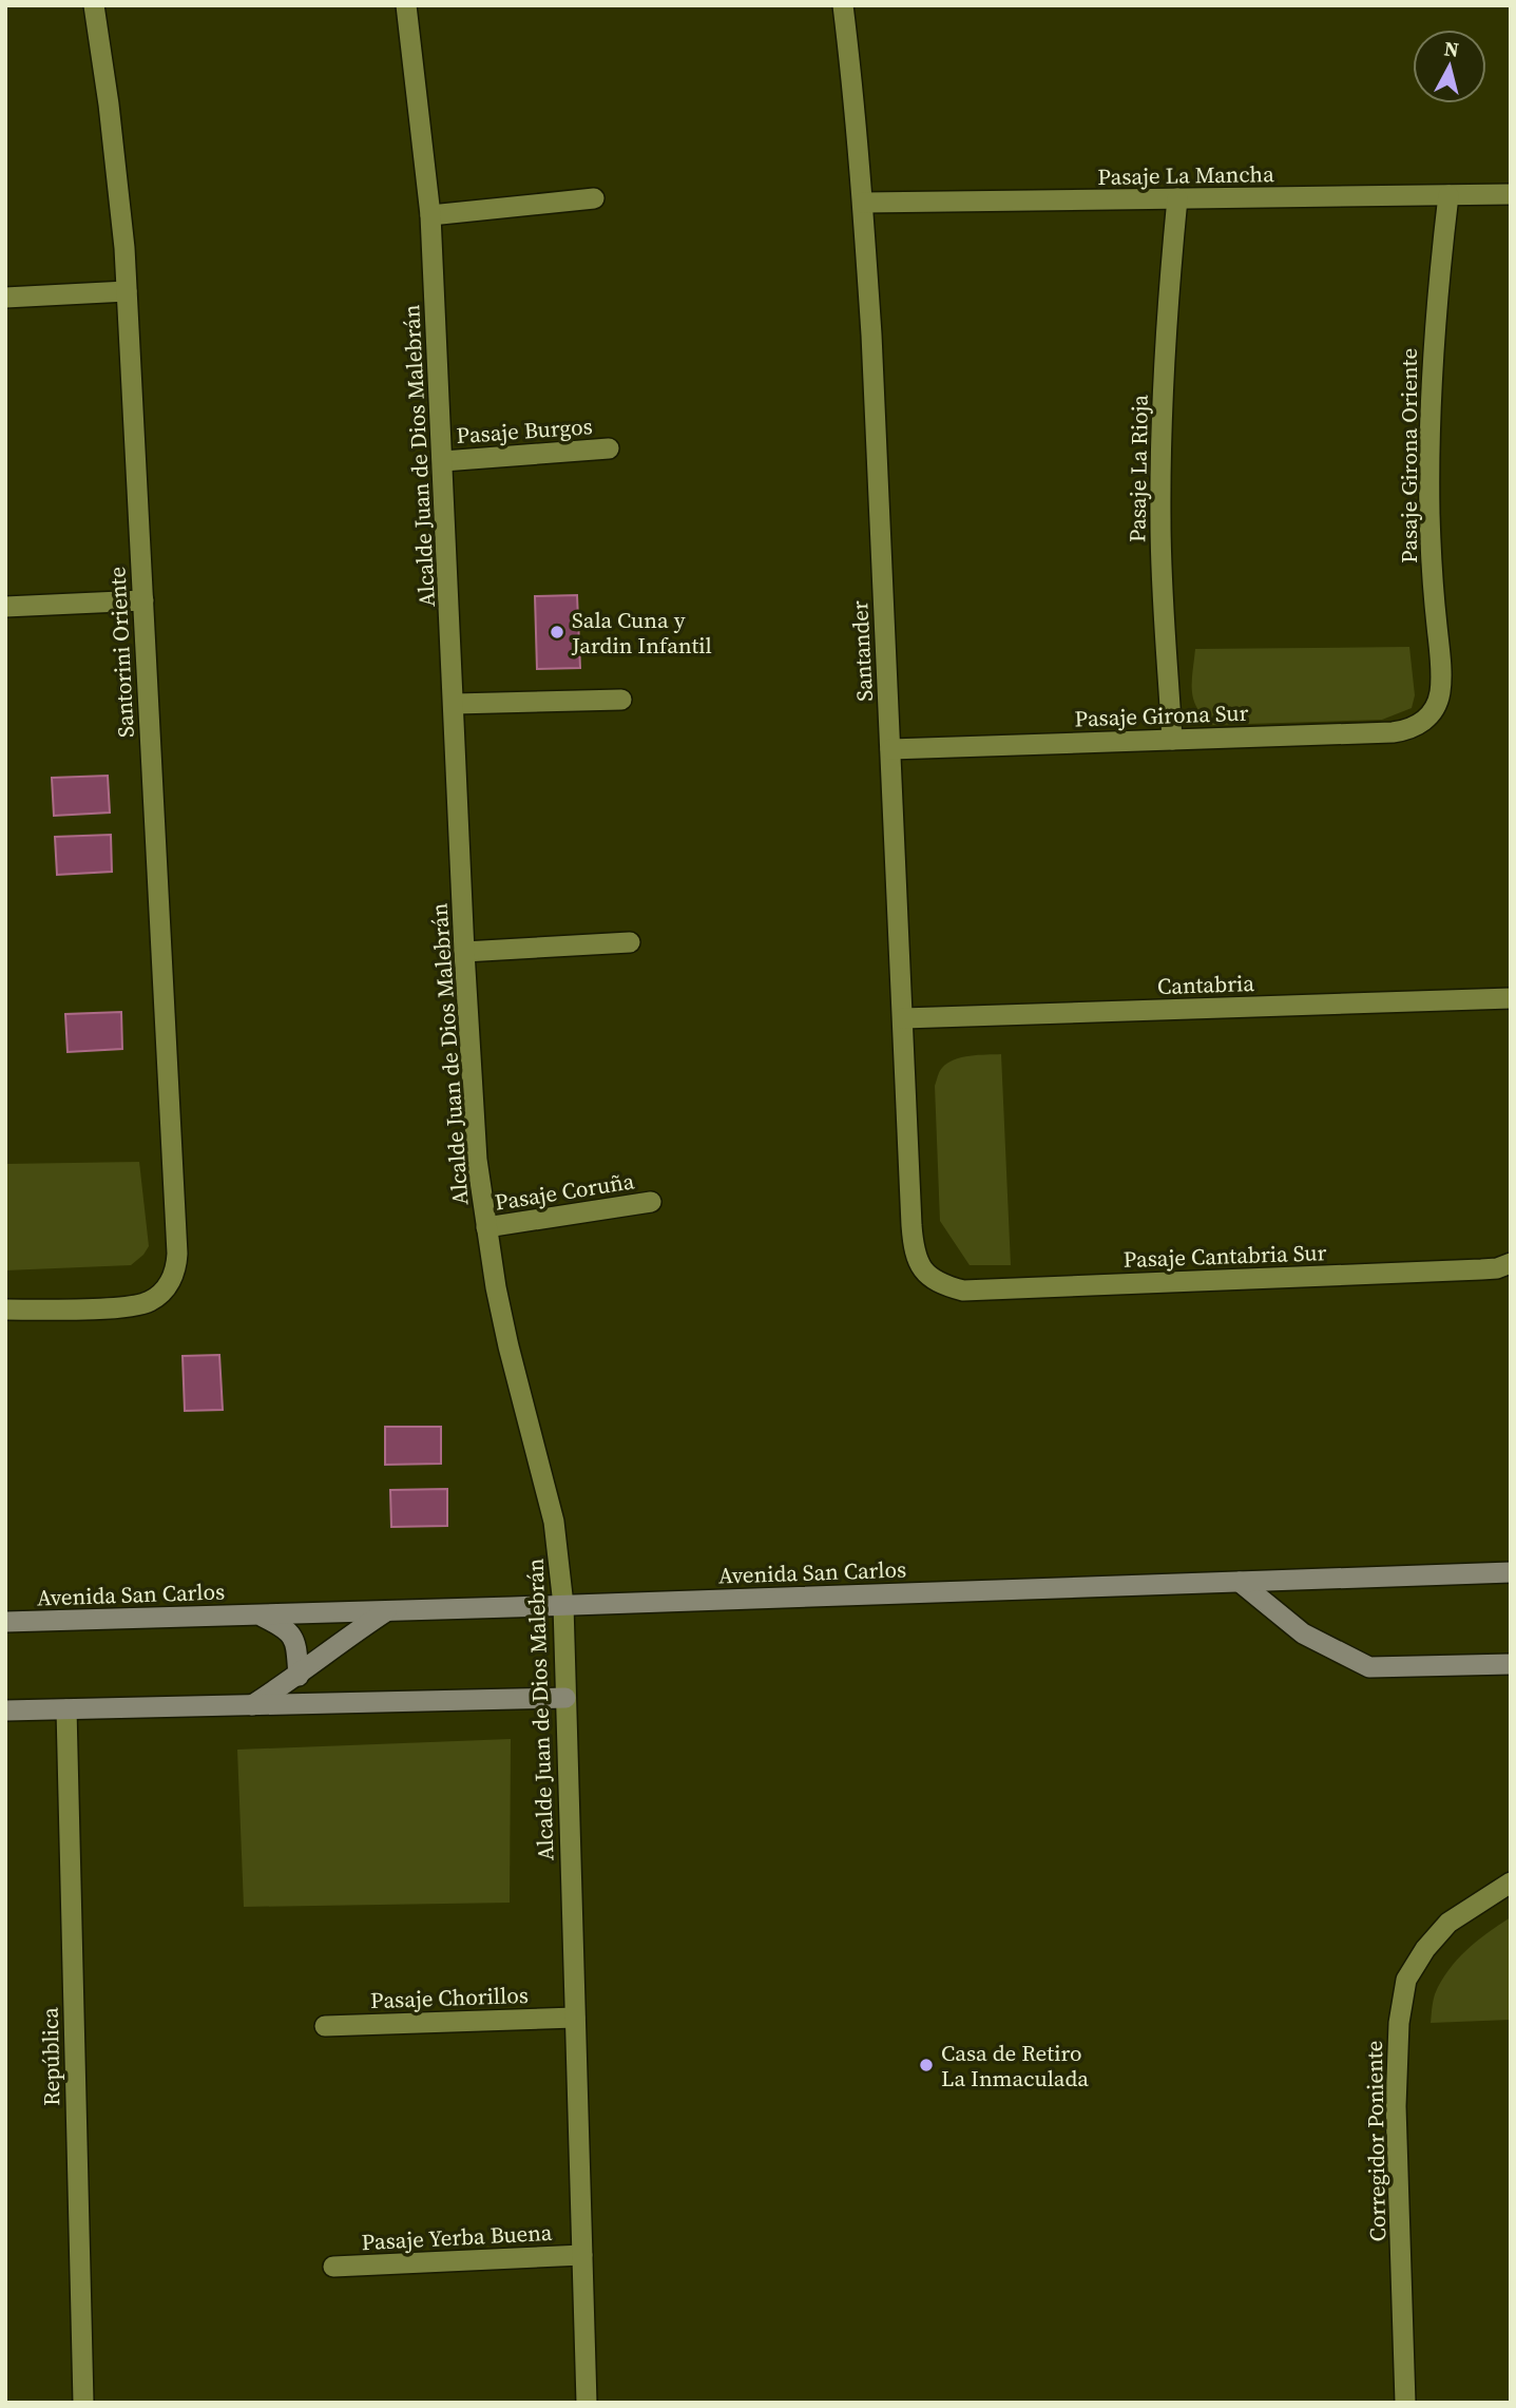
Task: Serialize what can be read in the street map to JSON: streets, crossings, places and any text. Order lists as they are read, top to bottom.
{
  "streets": {
    "main road": ["Avenida San Carlos"],
    "street": [
      "Pasaje La Mancha",
      "Pasaje Burgos",
      "Alcalde Juan de Dios Malebrán",
      "Pasaje Girona Oriente",
      "Pasaje La Rioja",
      "Santander",
      "Santorini Oriente",
      "Pasaje Girona Sur",
      "Cantabria",
      "Pasaje Coruña",
      "Pasaje Cantabria Sur",
      "Pasaje Chorillos",
      "República",
      "Corregidor Poniente",
      "Pasaje Yerba Buena"
    ]
  },
  "crossings": [
    ["Pasaje La Mancha", "Pasaje Girona Oriente"],
    ["Pasaje La Mancha", "Pasaje La Rioja"],
    ["Pasaje La Mancha", "Santander"],
    ["Pasaje Burgos", "Alcalde Juan de Dios Malebrán"],
    ["Alcalde Juan de Dios Malebrán", "Pasaje Coruña"],
    ["Alcalde Juan de Dios Malebrán", "Avenida San Carlos"],
    ["Alcalde Juan de Dios Malebrán", "Pasaje Chorillos"],
    ["Alcalde Juan de Dios Malebrán", "Pasaje Yerba Buena"],
    ["Pasaje Girona Oriente", "Pasaje Girona Sur"],
    ["Pasaje La Rioja", "Pasaje Girona Sur"],
    ["Santander", "Pasaje Girona Sur"],
    ["Santander", "Cantabria"],
    ["Santander", "Pasaje Cantabria Sur"]
  ],
  "places": ["Sala Cuna y Jardin Infantil", "Casa de Retiro La Inmaculada"],
  "north": "top"
}
